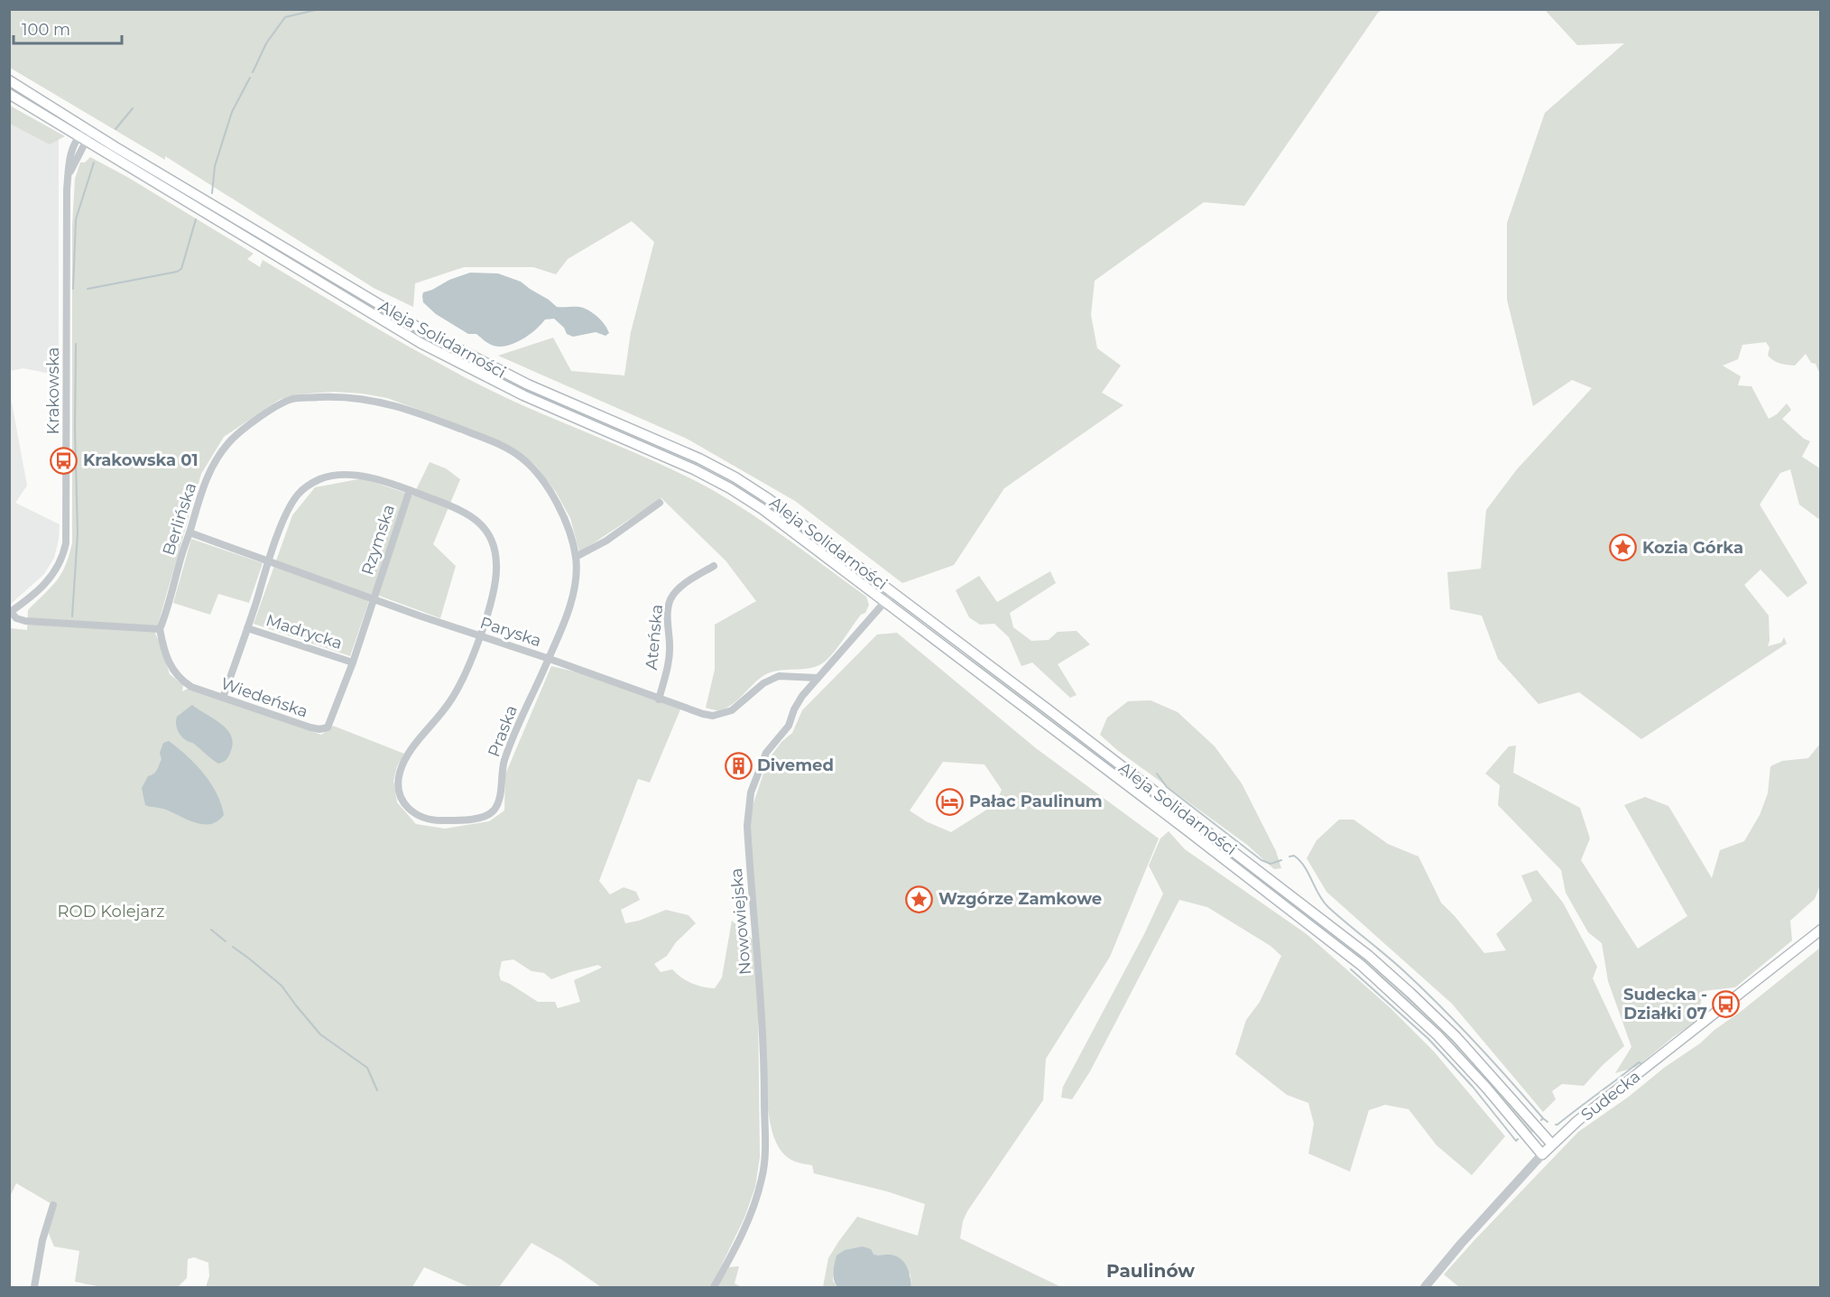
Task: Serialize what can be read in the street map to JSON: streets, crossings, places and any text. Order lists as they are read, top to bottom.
{
  "streets": {
    "main road": ["Aleja Solidarności", "Sudecka"],
    "street": [
      "Krakowska",
      "Berlińska",
      "Rzymska",
      "Madrycka",
      "Paryska",
      "Ateńska",
      "Wiedeńska",
      "Praska",
      "Nowowiejska"
    ]
  },
  "crossings": [
    ["Aleja Solidarności", "Krakowska"],
    ["Aleja Solidarności", "Nowowiejska"],
    ["Aleja Solidarności", "Sudecka"],
    ["Berlińska", "Paryska"],
    ["Berlińska", "Wiedeńska"],
    ["Berlińska", "Praska"],
    ["Rzymska", "Madrycka"],
    ["Rzymska", "Paryska"],
    ["Rzymska", "Wiedeńska"],
    ["Rzymska", "Praska"],
    ["Madrycka", "Paryska"],
    ["Madrycka", "Wiedeńska"],
    ["Paryska", "Ateńska"],
    ["Paryska", "Wiedeńska"],
    ["Paryska", "Praska"],
    ["Paryska", "Nowowiejska"]
  ],
  "districts": ["Paulinów"],
  "parks": ["ROD Kolejarz"],
  "places": {
    "bus stop": ["Krakowska 01", "Sudecka - Działki 07"],
    "place": ["Kozia Górka", "Wzgórze Zamkowe"],
    "building": ["Divemed"],
    "hotel": ["Pałac Paulinum"]
  },
  "scale_bar": "100 m"
}
